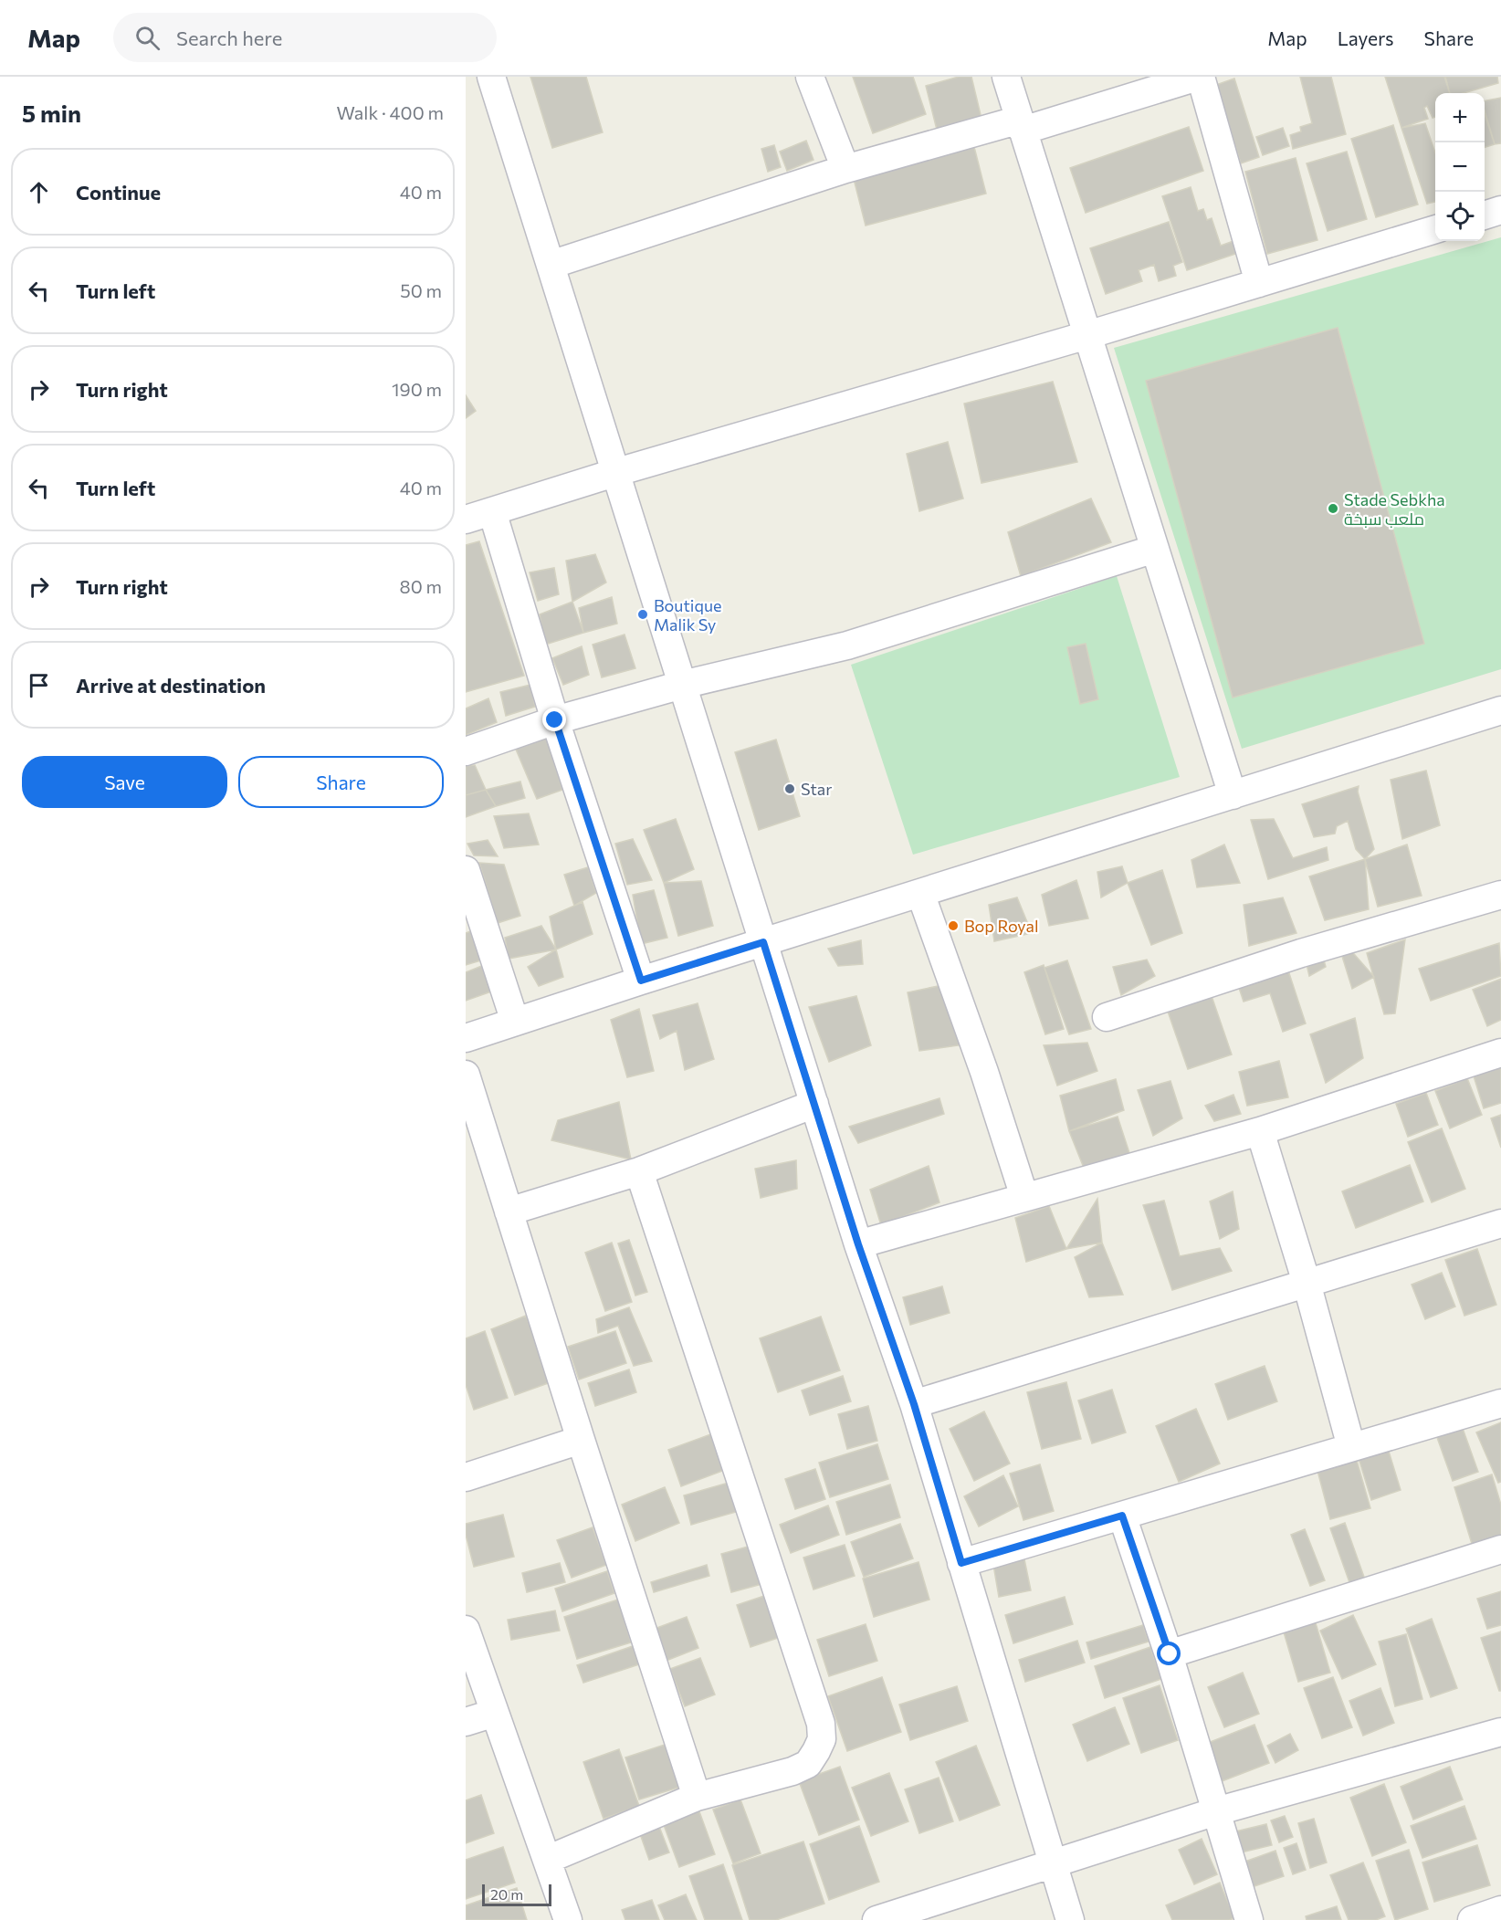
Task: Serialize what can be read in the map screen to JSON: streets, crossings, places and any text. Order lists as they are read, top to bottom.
{
  "places": [
    "Stade Sebkha ملعب سبخة",
    "Boutique Malik Sy",
    "Star",
    "Bop Royal"
  ],
  "scale_bar": "20 m",
  "page": {
    "header": "Map",
    "search": "Search here",
    "nav": ["Map", "Layers", "Share"],
    "heading": ["5 min", "Walk · 400 m"],
    "map_buttons": ["+", "−"],
    "list": [
      ["Continue", "40 m"],
      ["Turn left", "50 m"],
      ["Turn right", "190 m"],
      ["Turn left", "40 m"],
      ["Turn right", "80 m"],
      "Arrive at destination"
    ],
    "buttons": ["Save", "Share"],
    "scale": "20 m"
  }
}
